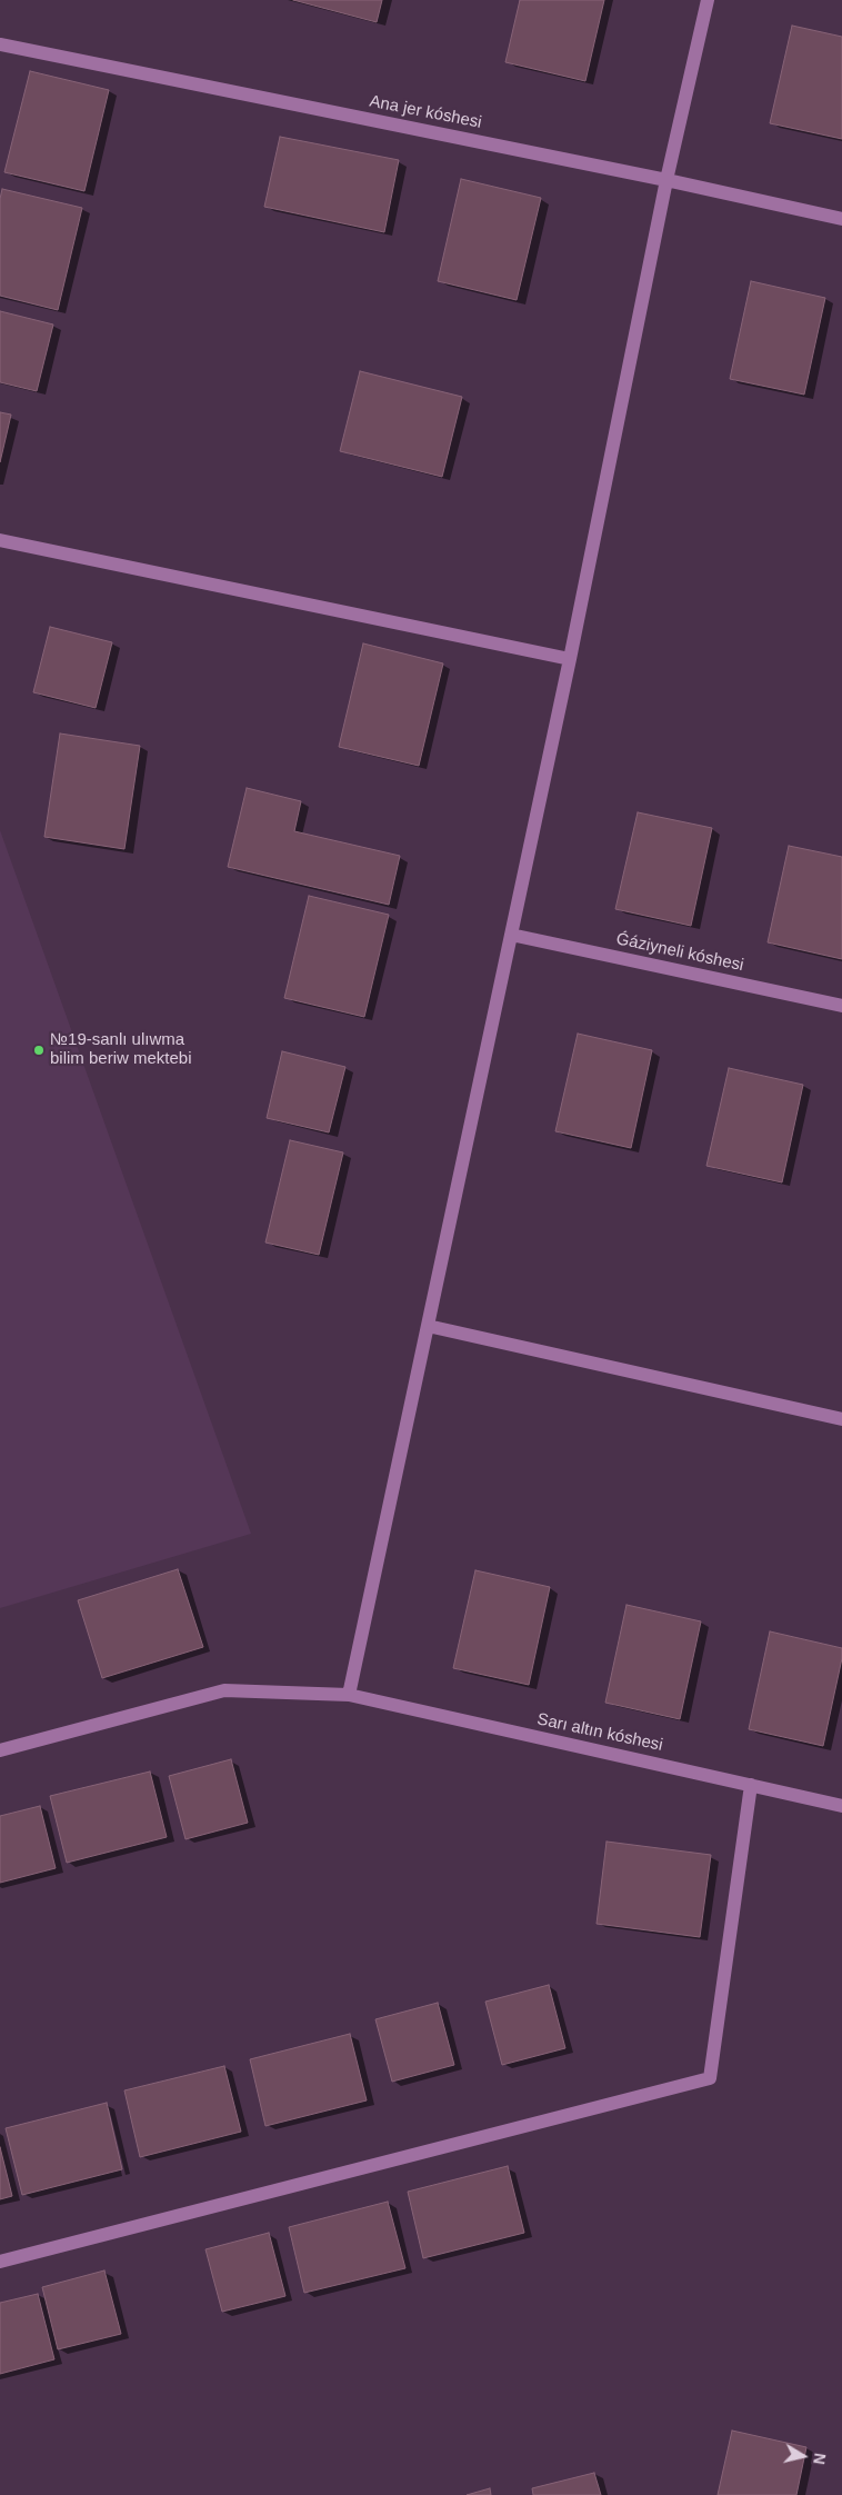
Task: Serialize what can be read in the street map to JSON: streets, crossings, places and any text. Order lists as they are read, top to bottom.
{
  "streets": {
    "street": ["Ana jer kóshesi", "Ǵáziyneli kóshesi", "Sarı altın kóshesi"]
  },
  "places": ["№19-sanlı ulıwma bilim beriw mektebi"],
  "north": "right"
}
